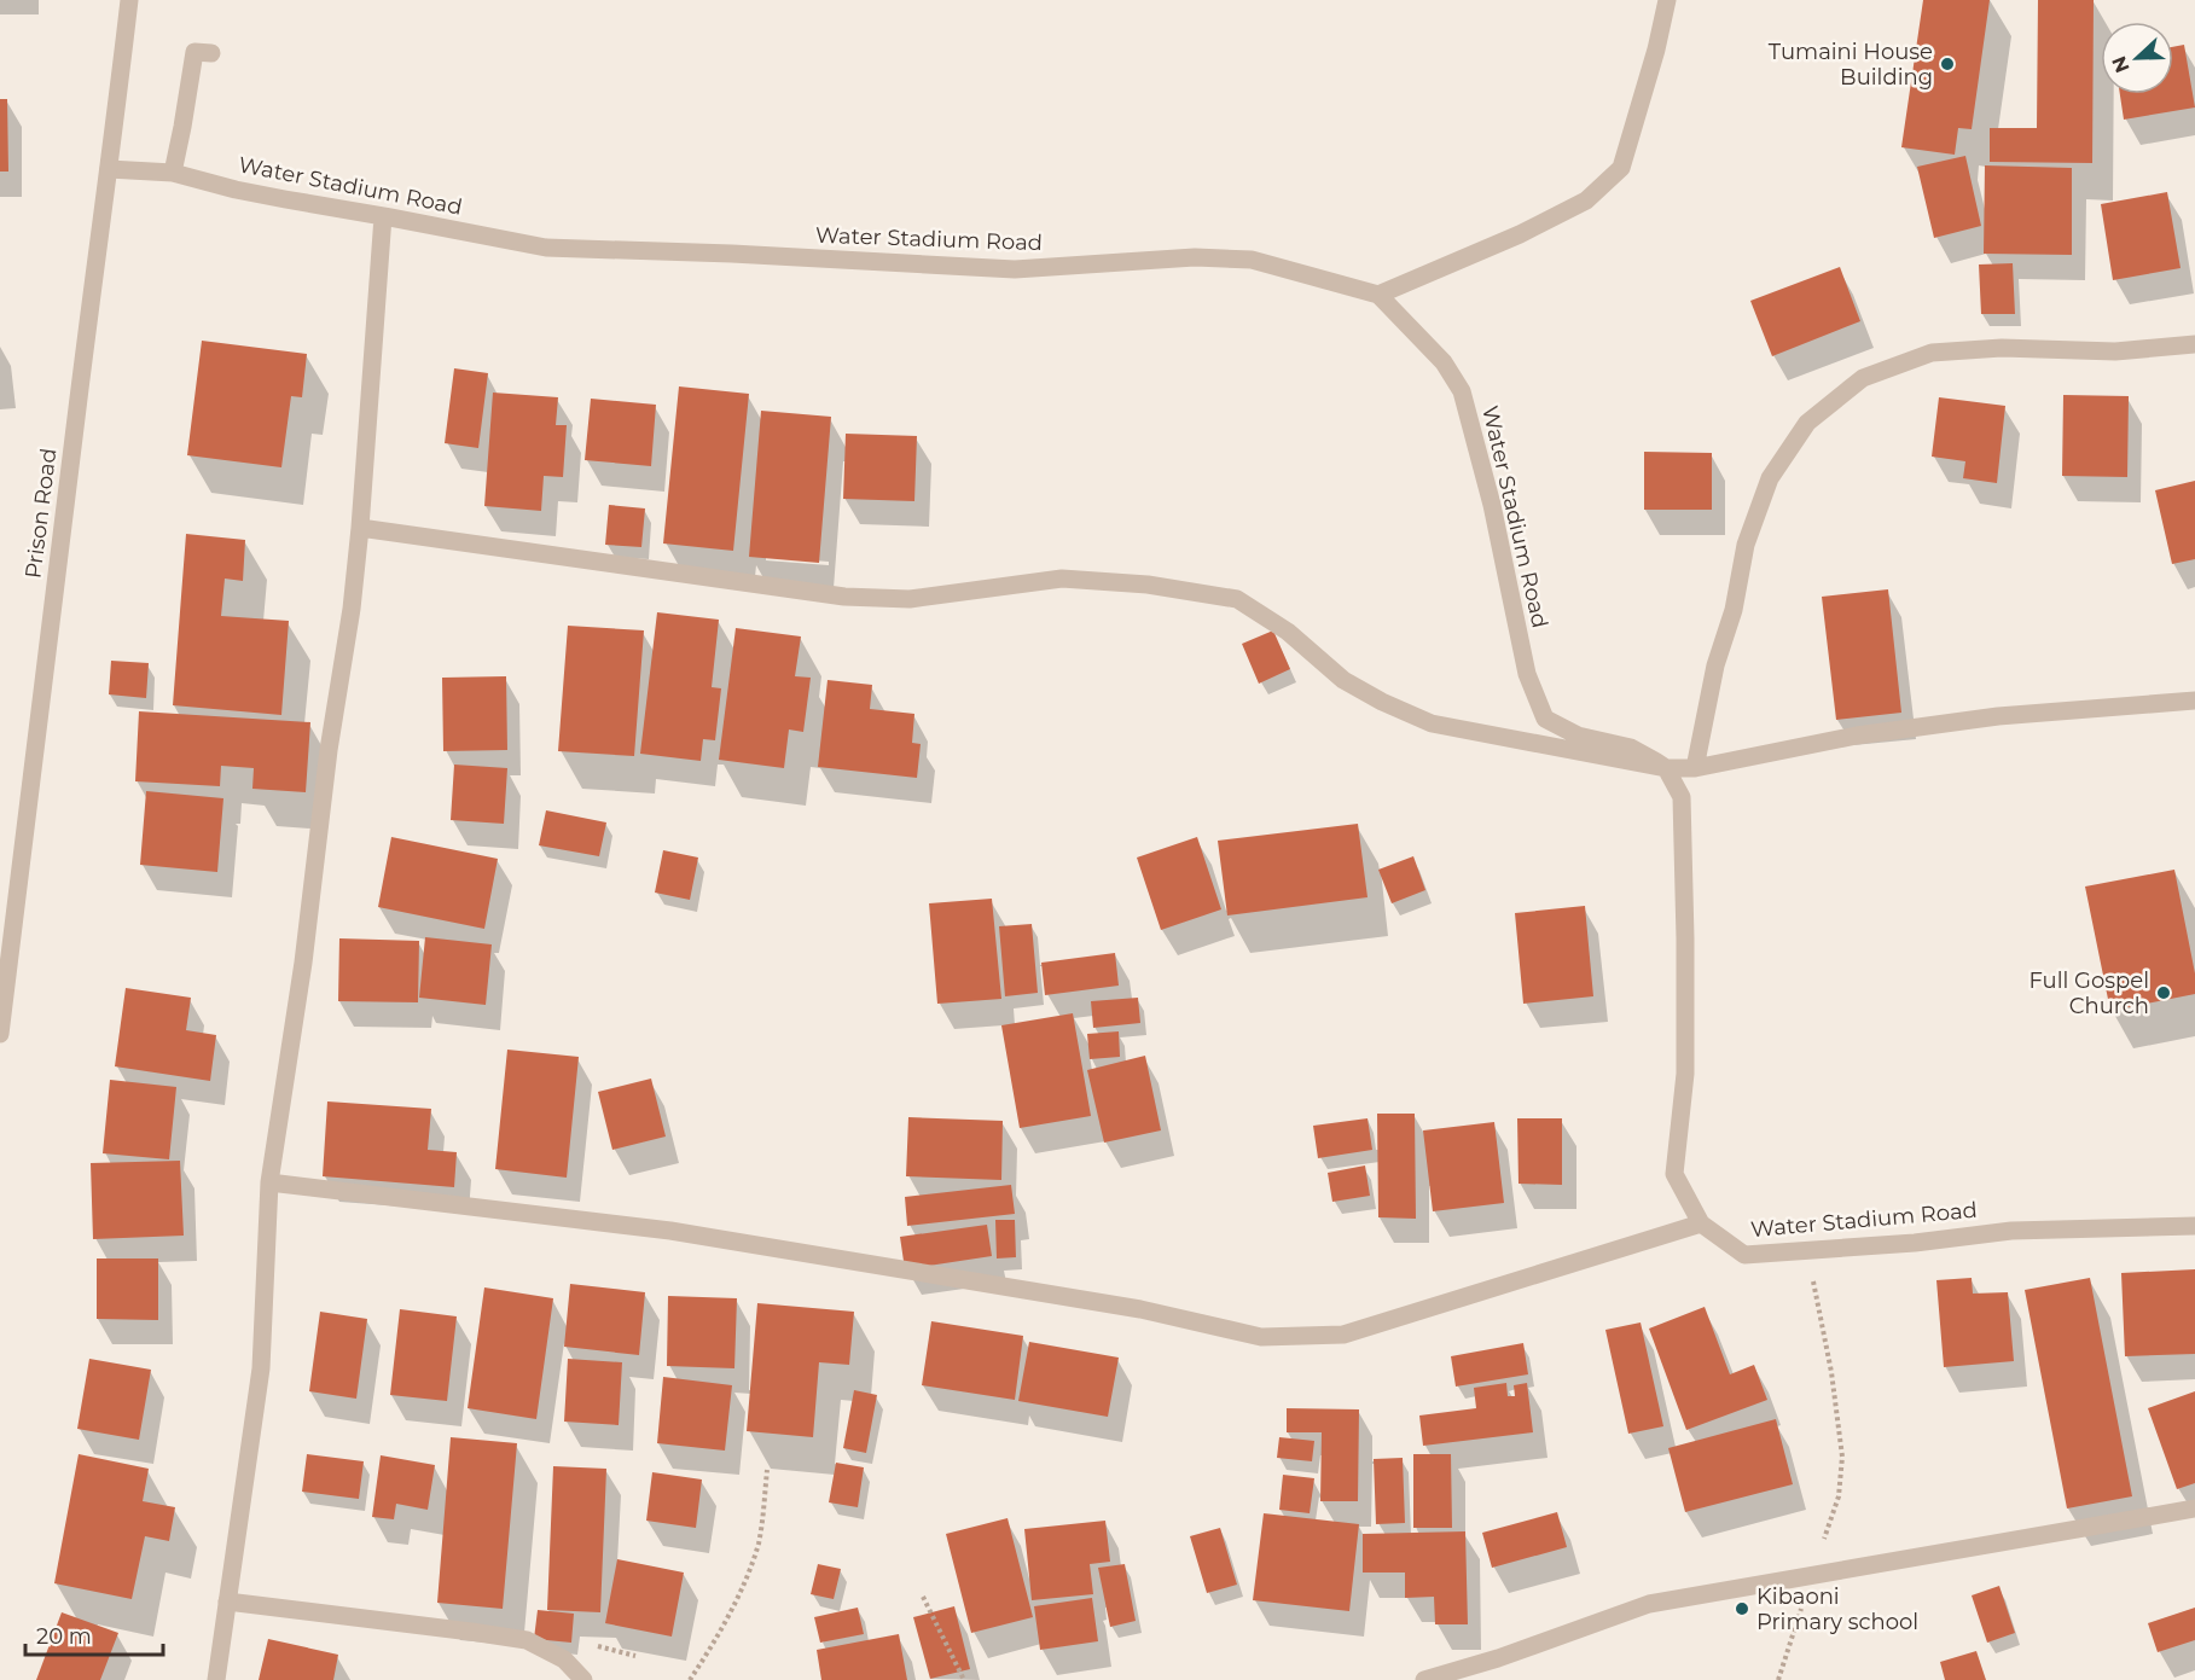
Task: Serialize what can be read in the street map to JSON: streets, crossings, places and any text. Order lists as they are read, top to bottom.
{
  "streets": {
    "street": ["Water Stadium Road", "Prison Road"]
  },
  "crossings": [
    ["Water Stadium Road", "Prison Road"]
  ],
  "places": ["Tumaini House Building", "Full Gospel Church", "Kibaoni Primary school"],
  "scale_bar": "20 m",
  "north": "left"
}
